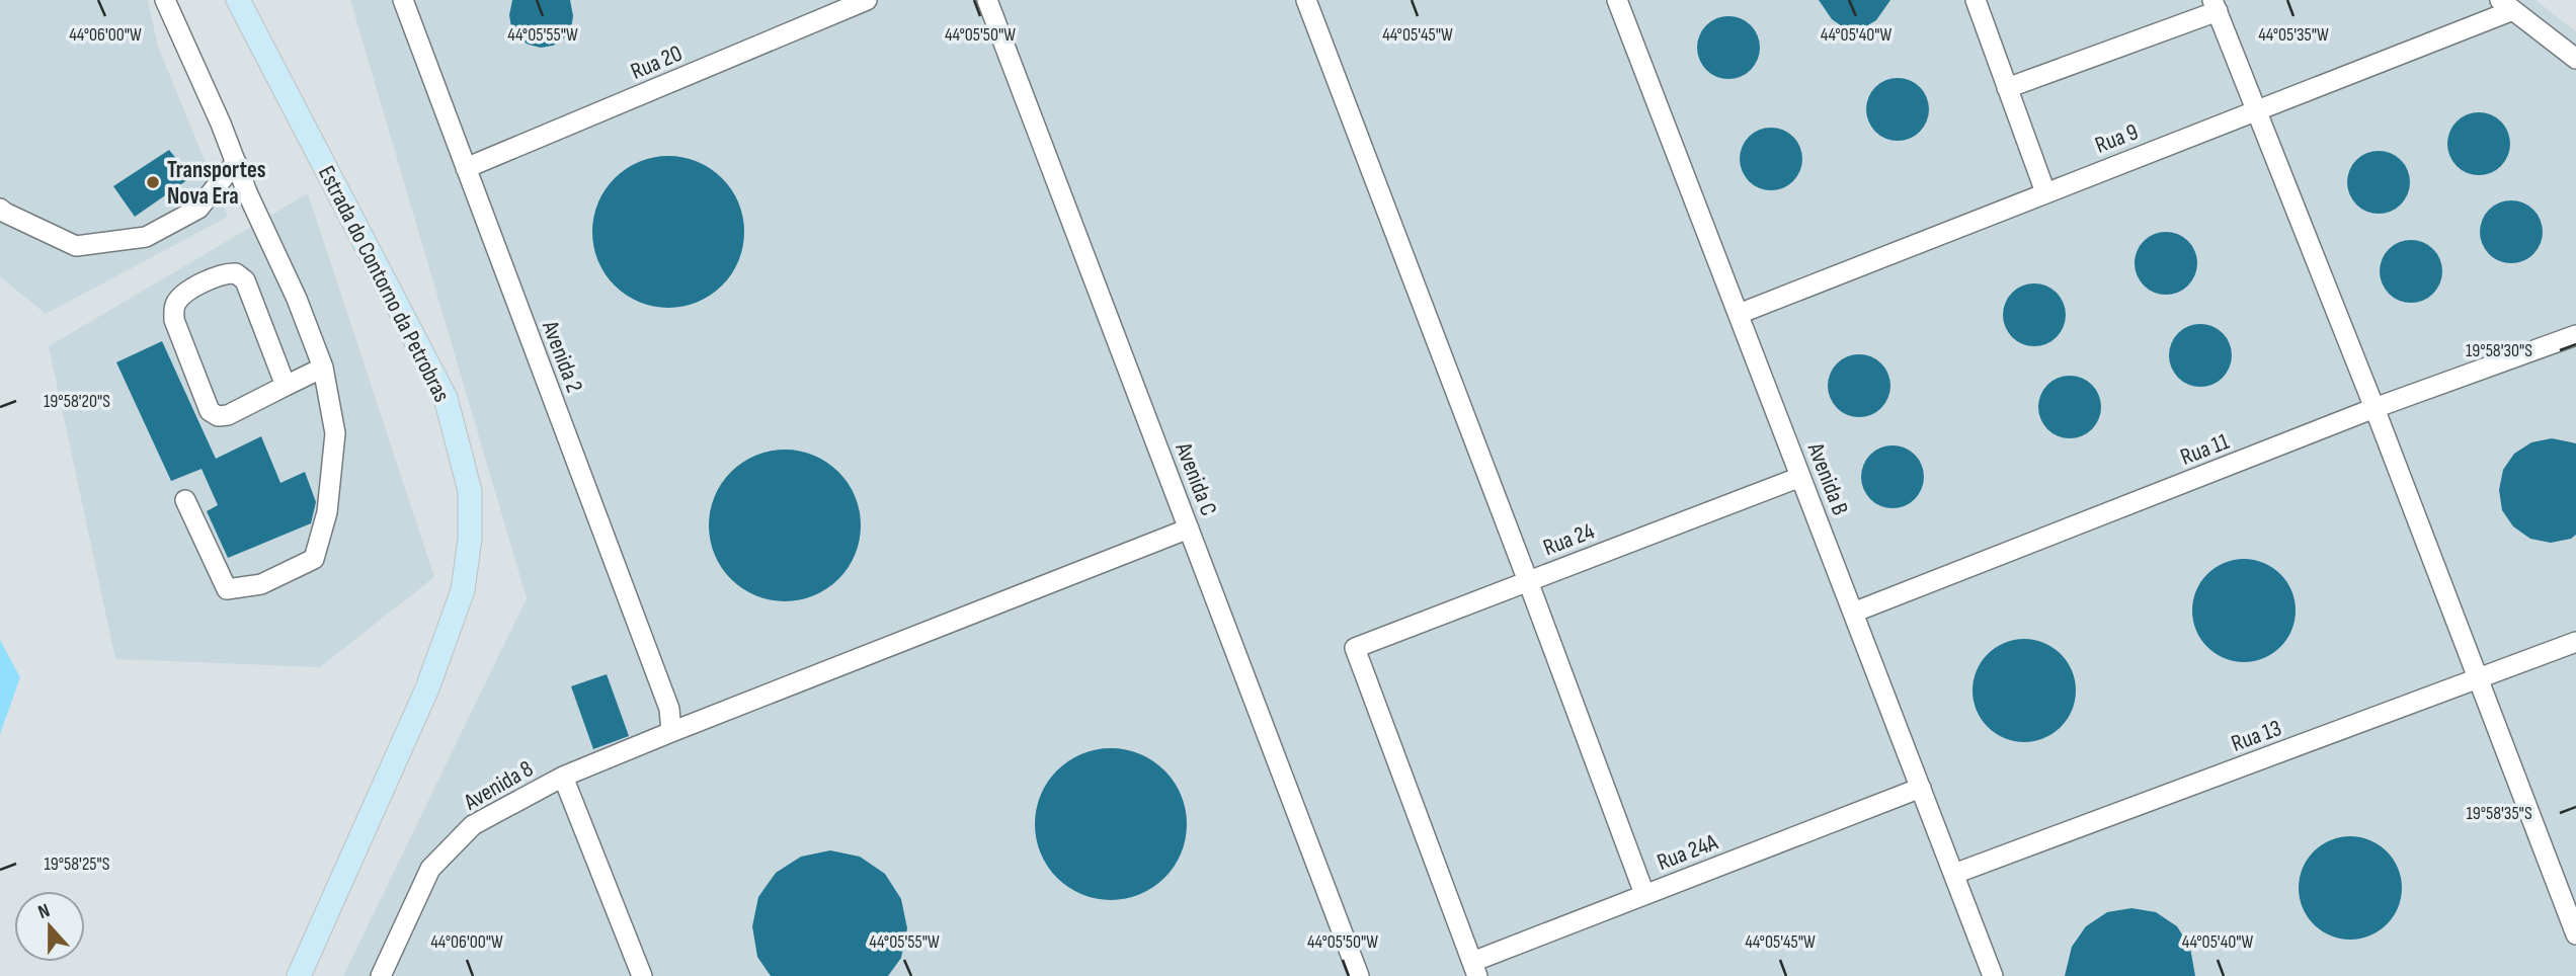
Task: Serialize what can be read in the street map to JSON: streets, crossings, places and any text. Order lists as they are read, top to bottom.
{
  "streets": {
    "main road": ["Estrada do Contorno da Petrobras"],
    "lane": [
      "Rua 20",
      "Rua 9",
      "Avenida 2",
      "Rua 11",
      "Avenida C",
      "Avenida B",
      "Rua 24",
      "Rua 13",
      "Avenida 8",
      "Rua 24A"
    ]
  },
  "crossings": [
    ["Rua 20", "Avenida 2"],
    ["Rua 9", "Avenida B"],
    ["Avenida 2", "Avenida 8"],
    ["Rua 11", "Avenida B"],
    ["Avenida C", "Avenida 8"],
    ["Avenida B", "Rua 24"],
    ["Avenida B", "Rua 13"],
    ["Avenida B", "Rua 24A"],
    ["Rua 24", "Rua 24A"]
  ],
  "places": ["Transportes Nova Era"],
  "north": "top",
  "coordinates": [
    "44°06'00\"W",
    "44°05'55\"W",
    "44°05'50\"W",
    "44°05'45\"W",
    "44°05'35\"W",
    "44°05'40\"W",
    "19°58'30\"S",
    "19°58'20\"S",
    "19°58'35\"S",
    "19°58'25\"S"
  ]
}
